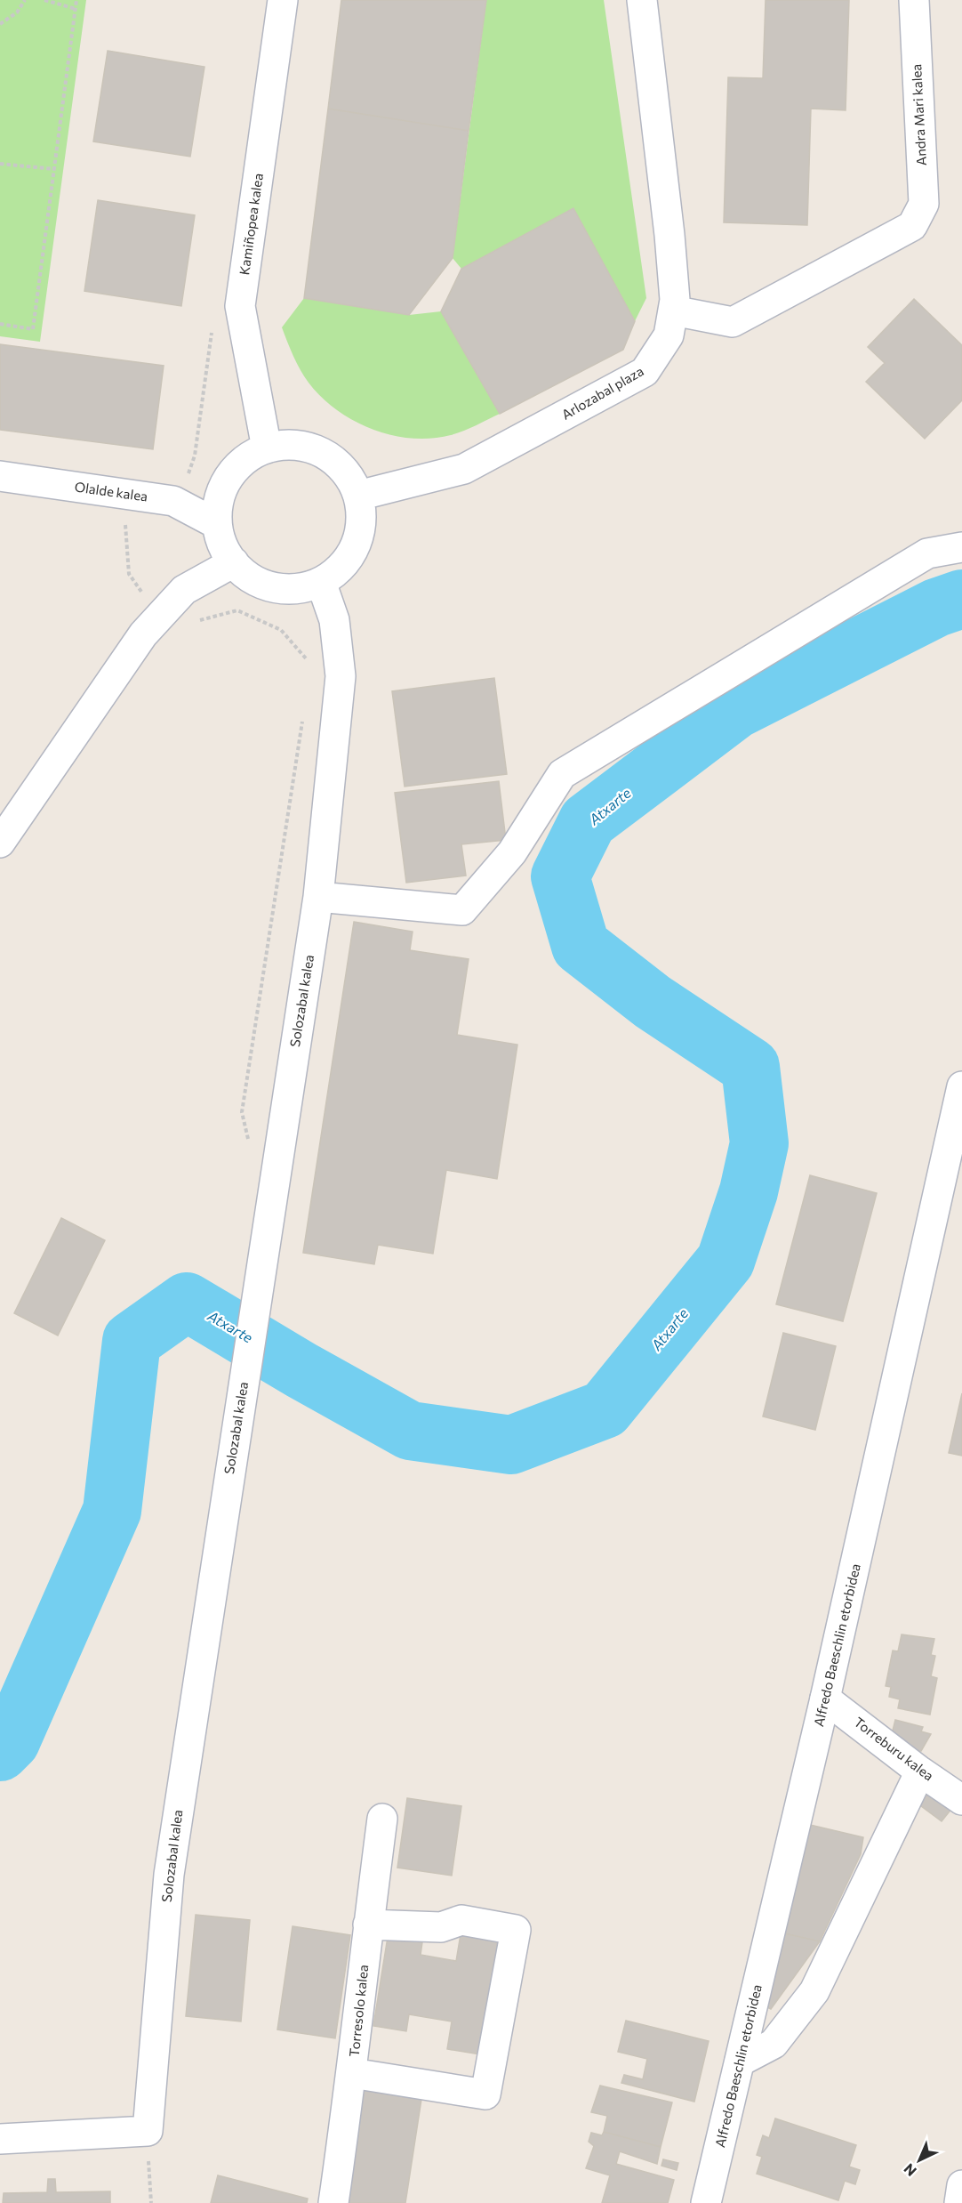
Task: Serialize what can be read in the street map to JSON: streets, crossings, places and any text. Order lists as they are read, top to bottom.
{
  "streets": {
    "street": [
      "Andra Mari kalea",
      "Kamiñopea kalea",
      "Arlozabal plaza",
      "Olalde kalea",
      "Solozabal kalea",
      "Alfredo Baeschlin etorbidea",
      "Torreburu kalea",
      "Torresolo kalea"
    ]
  },
  "crossings": [
    ["Andra Mari kalea", "Arlozabal plaza"],
    ["Kamiñopea kalea", "Arlozabal plaza"],
    ["Kamiñopea kalea", "Olalde kalea"],
    ["Kamiñopea kalea", "Solozabal kalea"],
    ["Arlozabal plaza", "Olalde kalea"],
    ["Arlozabal plaza", "Solozabal kalea"],
    ["Olalde kalea", "Solozabal kalea"],
    ["Alfredo Baeschlin etorbidea", "Torreburu kalea"]
  ],
  "water": ["Atxarte"],
  "north": "bottom left"
}
